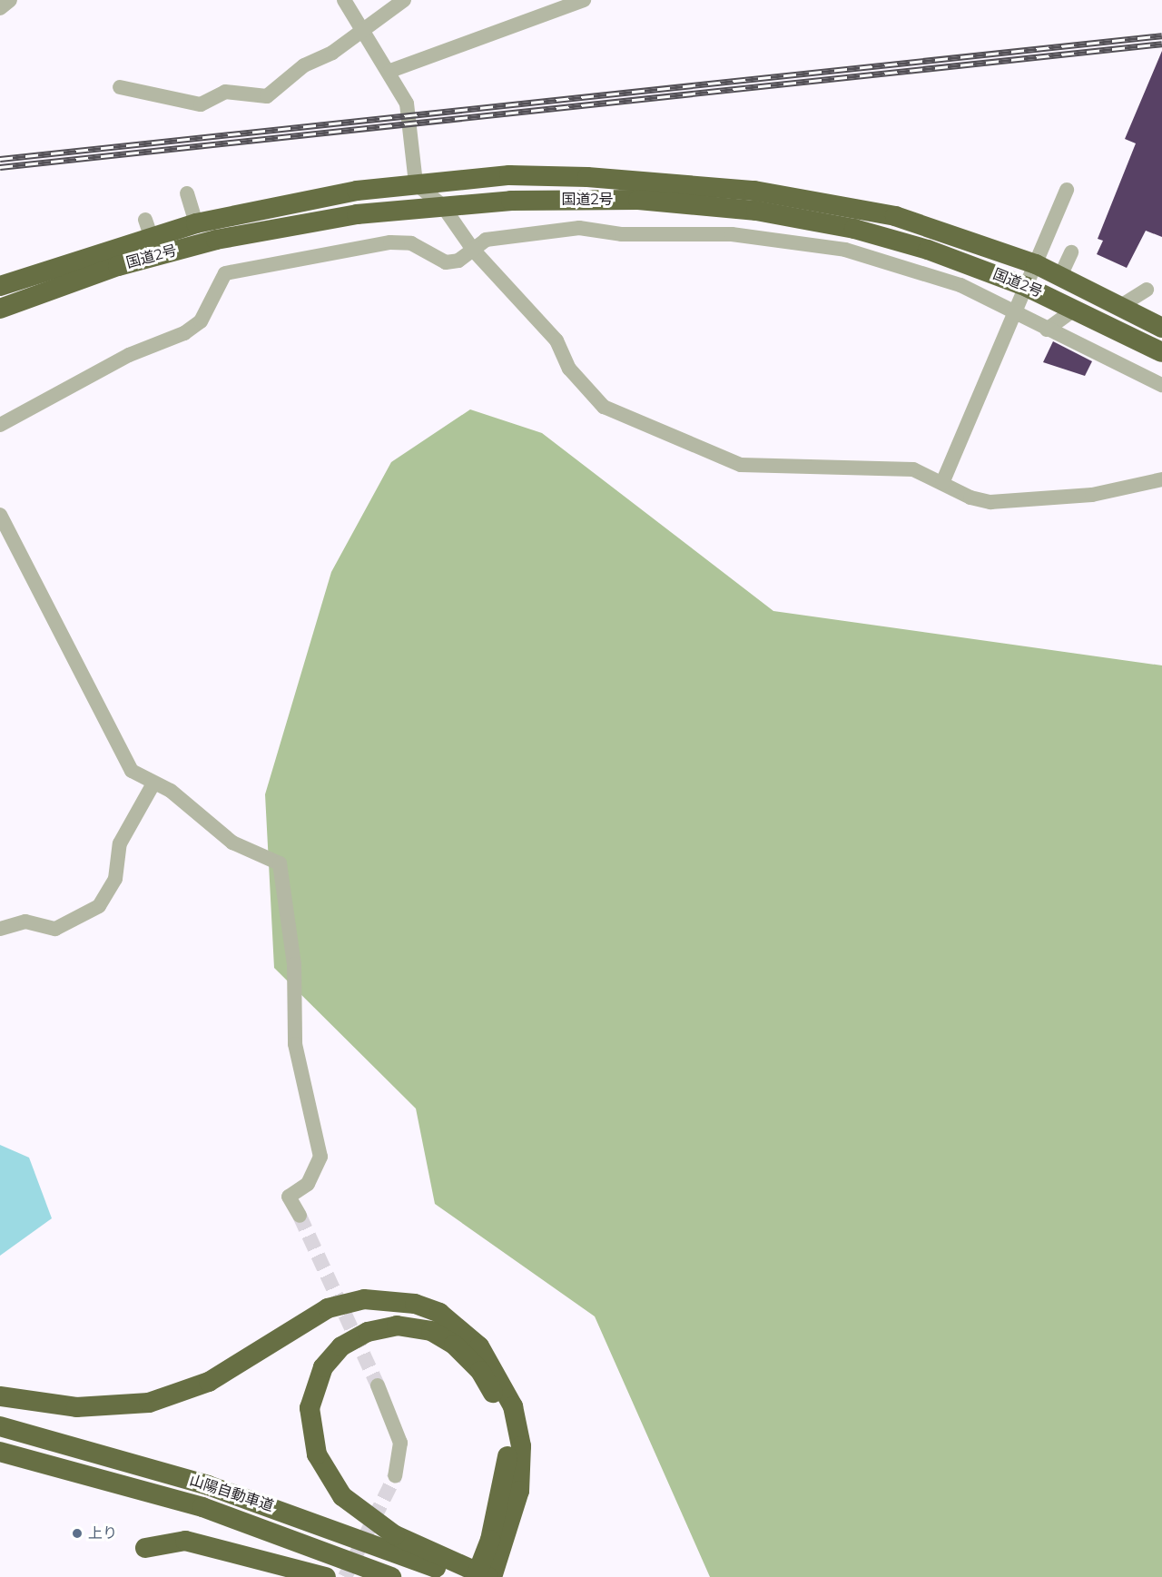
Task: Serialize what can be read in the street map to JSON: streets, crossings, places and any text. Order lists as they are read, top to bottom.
{
  "streets": {
    "highway": ["国道2号", "山陽自動車道"]
  },
  "places": ["上り"]
}
